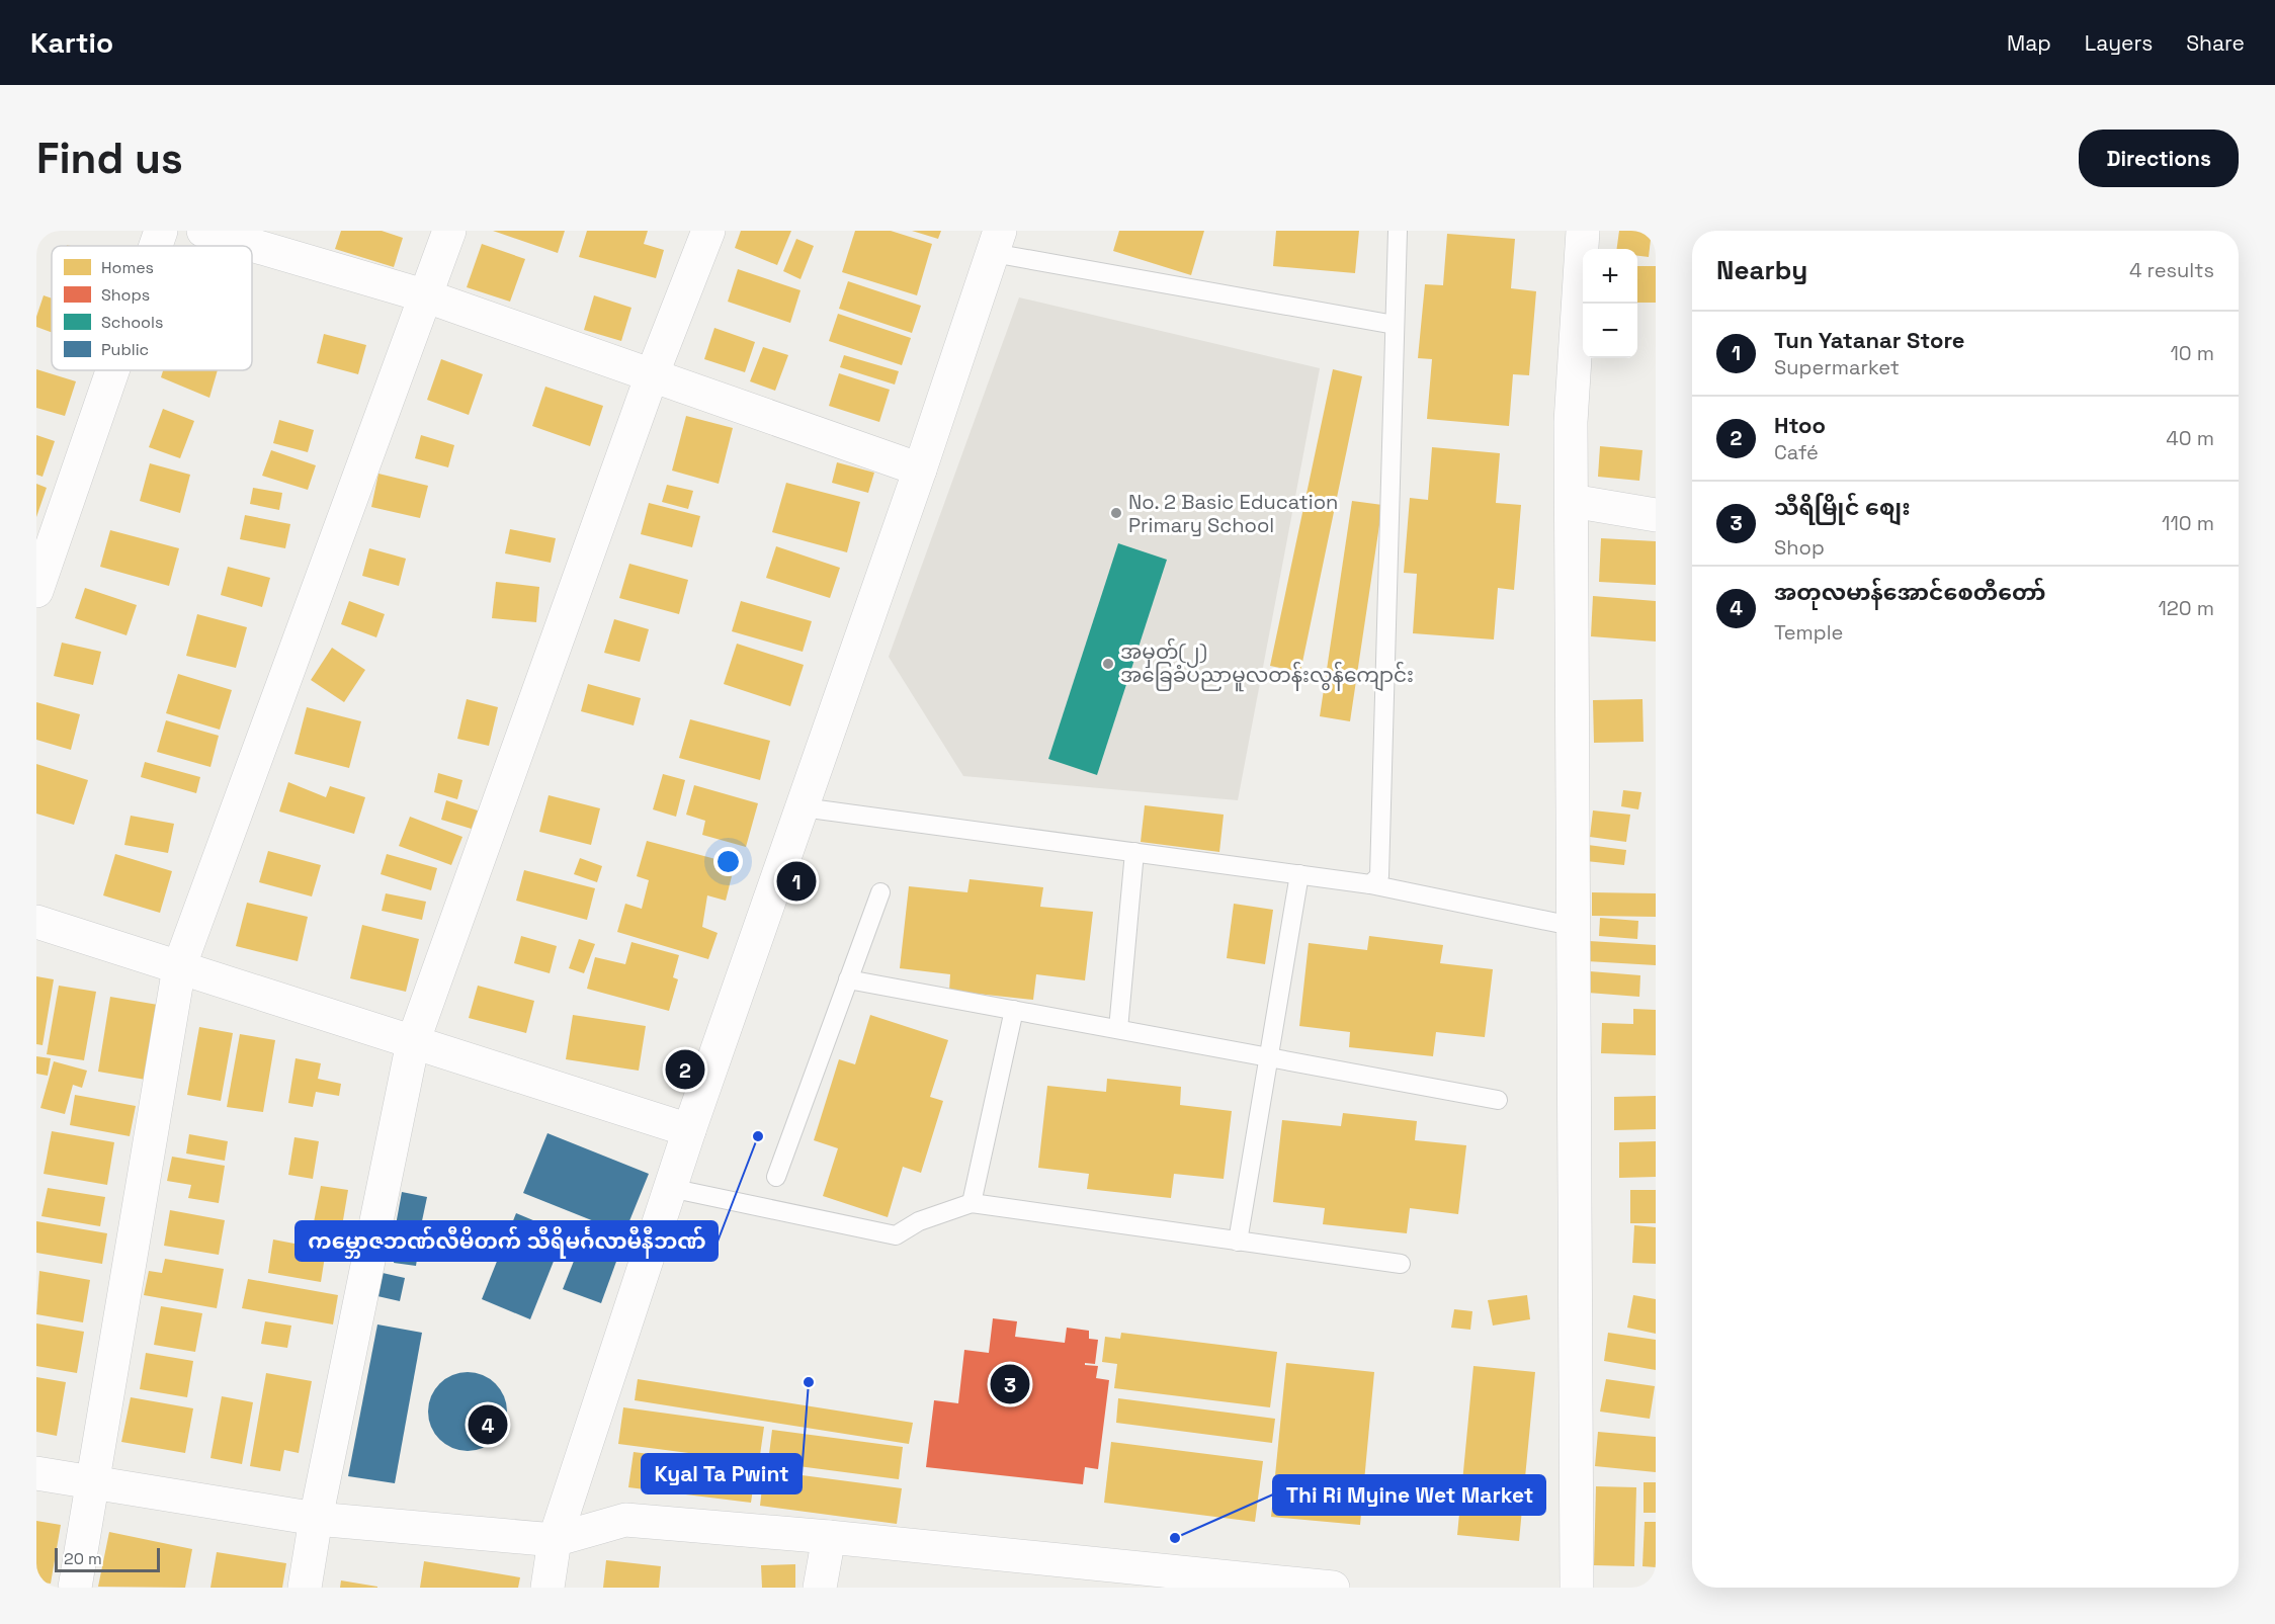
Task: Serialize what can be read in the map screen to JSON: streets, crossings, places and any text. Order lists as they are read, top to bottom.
{
  "places": [
    "No. 2 Basic Education Primary School",
    "အမှတ်(၂) အခြေခံပညာမူလတန်းလွန်ကျောင်း",
    "ကမ္ဘောဇဘဏ်လီမိတက် သီရိမင်္ဂလာမီနီဘဏ်",
    "Kyal Ta Pwint",
    "Thi Ri Myine Wet Market"
  ],
  "legend": [
    "Homes",
    "Shops",
    "Schools",
    "Public"
  ],
  "scale_bar": "20 m",
  "page": {
    "header": "Kartio",
    "nav": ["Map", "Layers", "Share"],
    "buttons": "Directions",
    "title": "Find us",
    "heading": ["Nearby", "4 results"],
    "map_buttons": ["+", "−"],
    "list": [
      {
        "mark": "1",
        "name": "Tun Yatanar Store",
        "note": "Supermarket",
        "value": "10 m"
      },
      {
        "mark": "2",
        "name": "Htoo",
        "note": "Café",
        "value": "40 m"
      },
      {
        "mark": "3",
        "name": "သီရိမြိုင် စျေး",
        "note": "Shop",
        "value": "110 m"
      },
      {
        "mark": "4",
        "name": "အတုလမာန်အောင်စေတီတော်",
        "note": "Temple",
        "value": "120 m"
      }
    ],
    "pins": [
      "1",
      "2",
      "3",
      "4"
    ],
    "scale": "20 m"
  }
}
